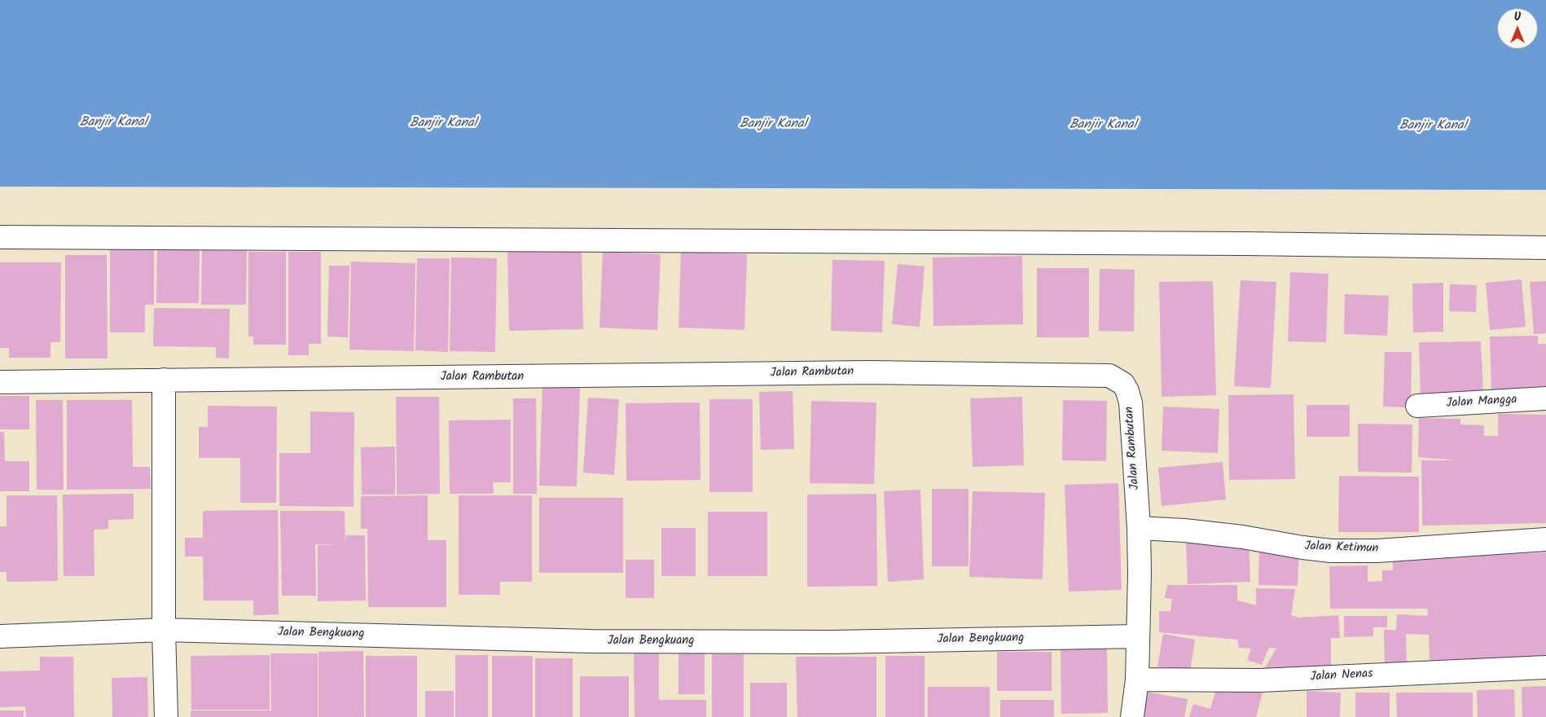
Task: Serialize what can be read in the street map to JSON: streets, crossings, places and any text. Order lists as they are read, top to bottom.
{
  "streets": {
    "street": [
      "Jalan Rambutan",
      "Jalan Mangga",
      "Jalan Ketimun",
      "Jalan Bengkuang",
      "Jalan Nenas"
    ]
  },
  "crossings": [
    ["Jalan Rambutan", "Jalan Ketimun"],
    ["Jalan Rambutan", "Jalan Bengkuang"],
    ["Jalan Rambutan", "Jalan Nenas"]
  ],
  "water": ["Banjir Kanal"],
  "north": "top"
}
